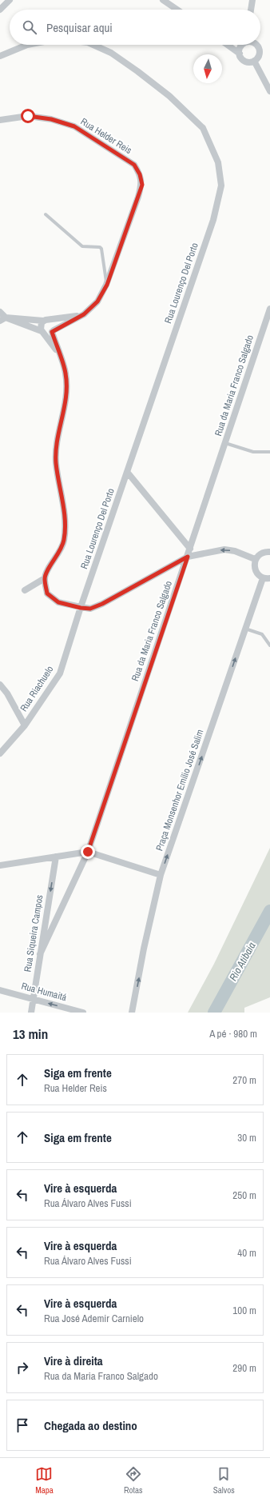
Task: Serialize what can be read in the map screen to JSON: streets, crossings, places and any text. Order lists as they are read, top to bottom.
{
  "streets": {
    "street": [
      "Rua Helder Reis",
      "Rua Lourenço Del Porto",
      "Rua da Maria Franco Salgado",
      "Rua Riachuelo",
      "Praça Monsenhor Emílio José Salim",
      "Rua Siqueira Campos",
      "Rua Humaitá"
    ]
  },
  "crossings": [
    ["Rua Lourenço Del Porto", "Rua Riachuelo"],
    ["Rua da Maria Franco Salgado", "Rua Siqueira Campos"],
    ["Rua Siqueira Campos", "Rua Humaitá"]
  ],
  "one_way": ["Praça Monsenhor Emílio José Salim", "Rua Siqueira Campos", "Rua Humaitá"],
  "water": ["Rio Atibaia"],
  "north": "bottom",
  "page": {
    "search": "Pesquisar aqui",
    "heading": ["13 min", "A pé · 980 m"],
    "list": [
      ["Siga em frente", "Rua Helder Reis", "270 m"],
      ["Siga em frente", "30 m"],
      ["Vire à esquerda", "Rua Álvaro Alves Fussi", "250 m"],
      ["Vire à esquerda", "Rua Álvaro Alves Fussi", "40 m"],
      ["Vire à esquerda", "Rua José Ademir Carnielo", "100 m"],
      ["Vire à direita", "Rua da Maria Franco Salgado", "290 m"],
      "Chegada ao destino"
    ],
    "nav": ["Mapa", "Rotas", "Salvos"]
  }
}
